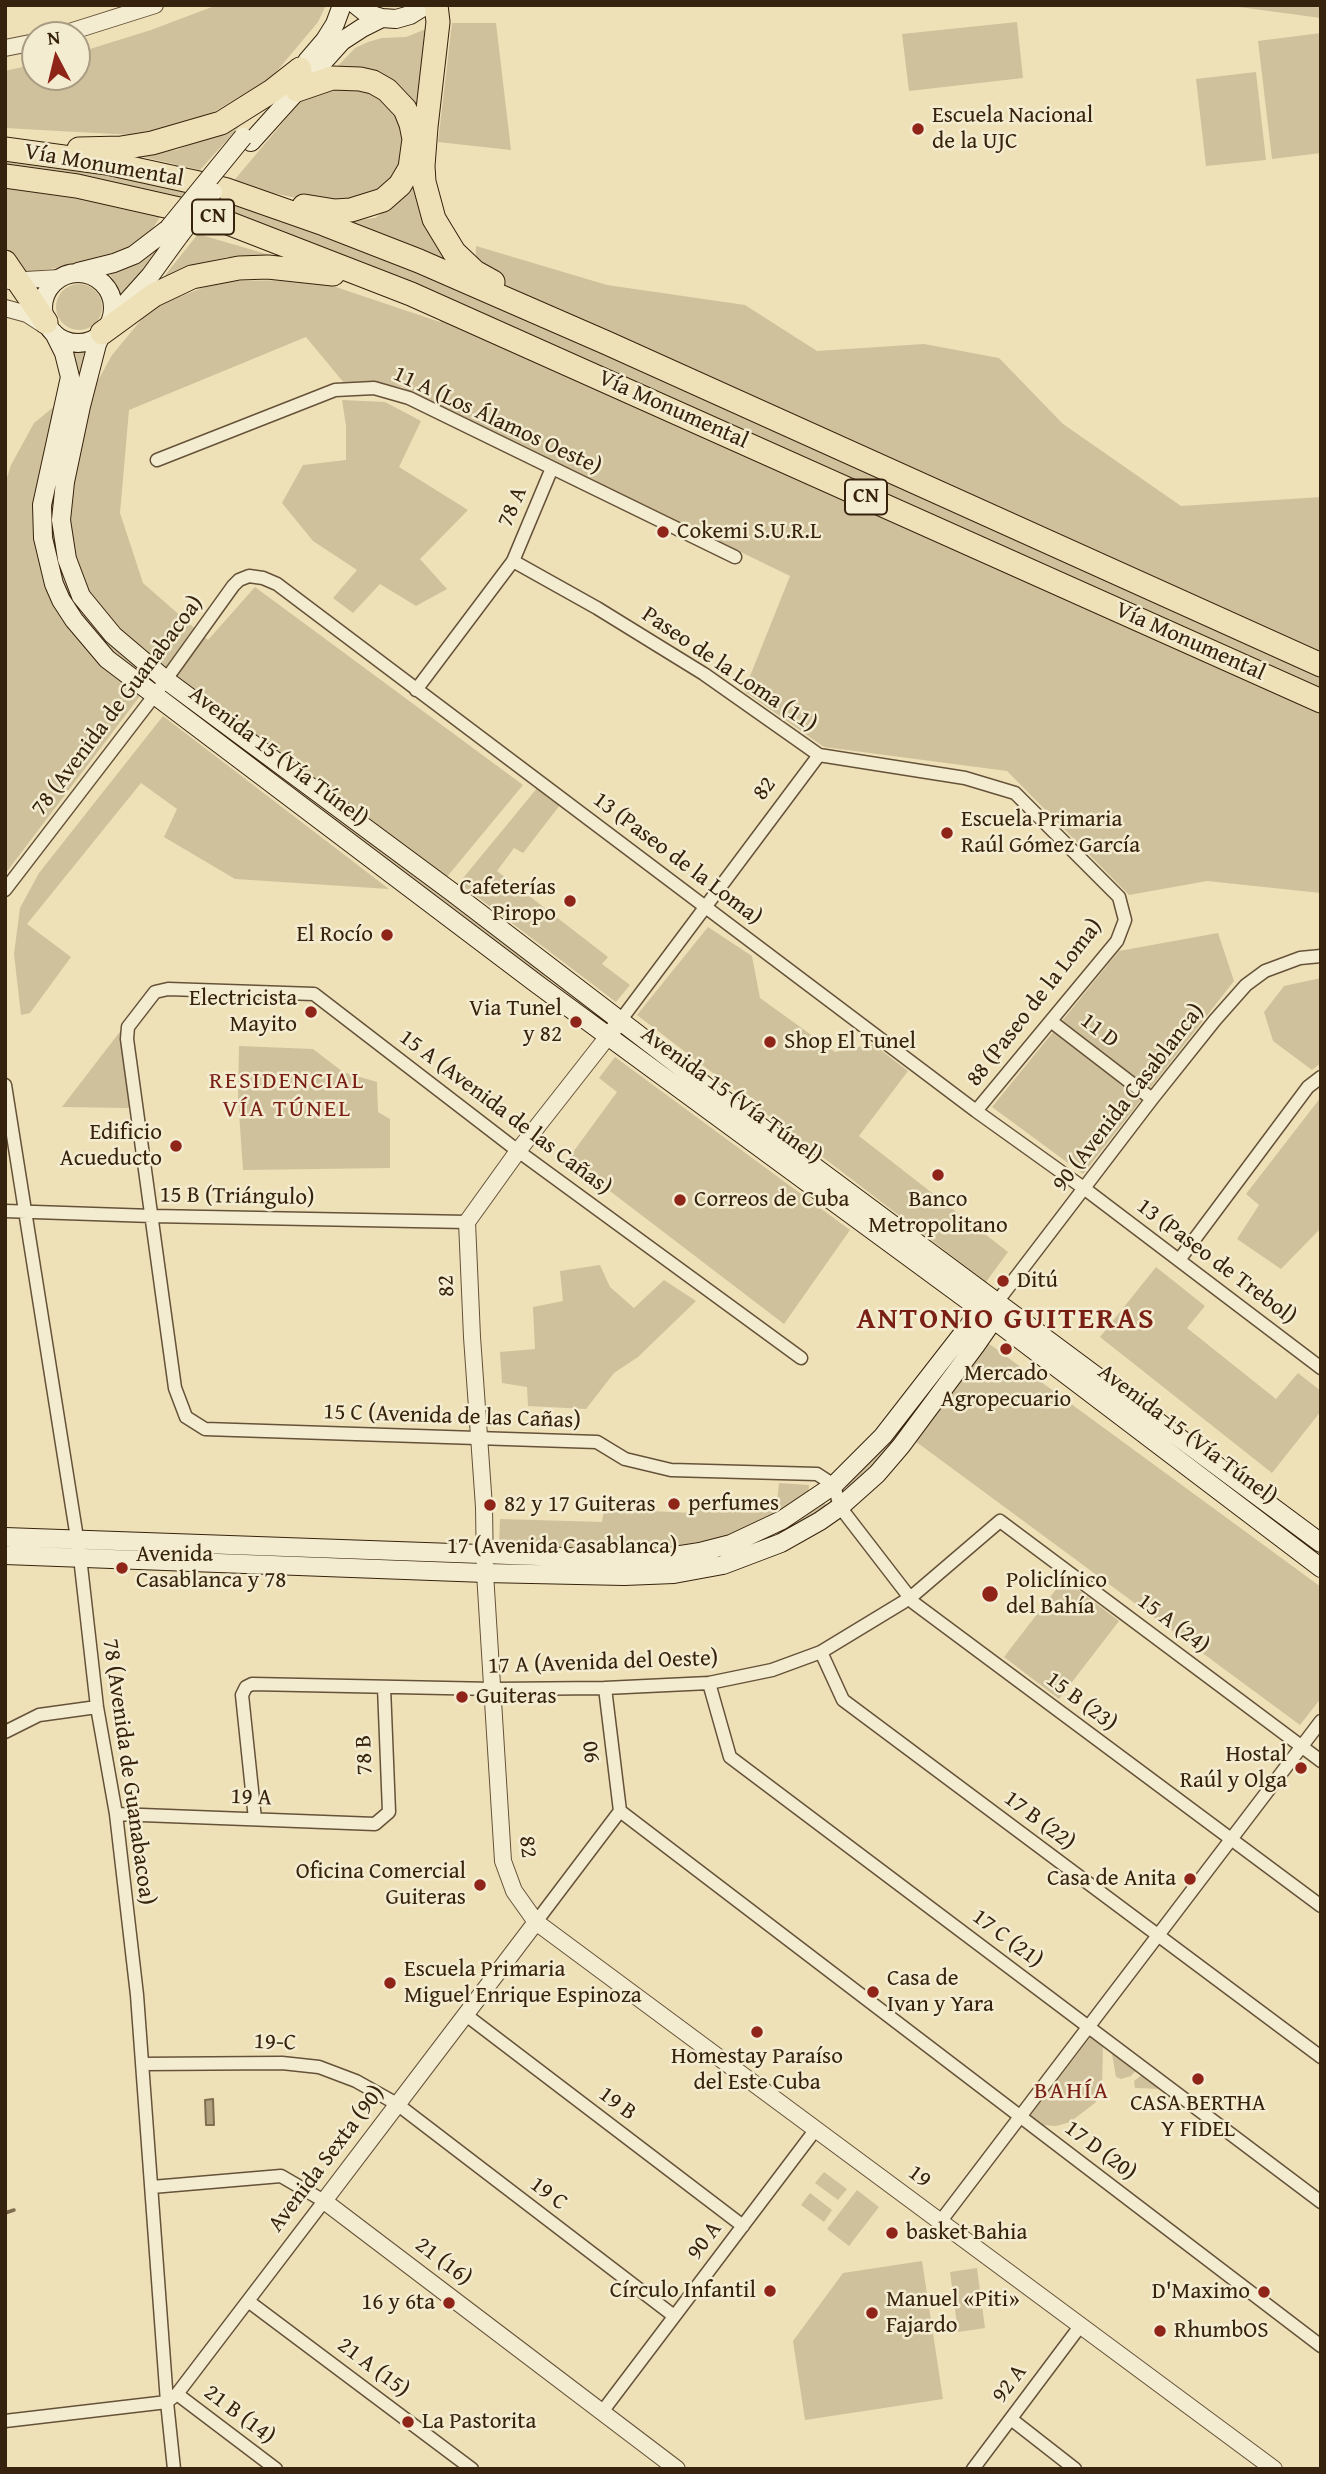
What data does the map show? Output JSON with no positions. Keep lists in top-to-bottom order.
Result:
{
  "streets": {
    "highway": ["Vía Monumental", "CN"],
    "main road": ["Avenida 15 (Vía Túnel)", "17 (Avenida Casablanca)"],
    "street": [
      "11 A (Los Álamos Oeste)",
      "78 A",
      "Paseo de la Loma (11)",
      "78 (Avenida de Guanabacoa)",
      "82",
      "13 (Paseo de la Loma)",
      "88 (Paseo de la Loma)",
      "11 D",
      "90 (Avenida Casablanca)",
      "15 A (Avenida de las Cañas)",
      "15 B (Triángulo)",
      "13 (Paseo de Trebol)",
      "15 C (Avenida de las Cañas)",
      "15 A (24)",
      "17 A (Avenida del Oeste)",
      "15 B (23)",
      "90",
      "78 B",
      "19 A",
      "17 B (22)",
      "17 C (21)",
      "19-C",
      "19 B",
      "17 D (20)",
      "Avenida Sexta (90)",
      "19",
      "19 C",
      "90 A",
      "21 (16)",
      "21 A (15)",
      "92 A",
      "21 B (14)"
    ]
  },
  "crossings": [
    ["11 A (Los Álamos Oeste)", "78 A"],
    ["78 A", "Paseo de la Loma (11)"],
    ["78 A", "13 (Paseo de la Loma)"],
    ["Paseo de la Loma (11)", "82"],
    ["Paseo de la Loma (11)", "88 (Paseo de la Loma)"],
    ["78 (Avenida de Guanabacoa)", "Avenida 15 (Vía Túnel)"],
    ["78 (Avenida de Guanabacoa)", "13 (Paseo de la Loma)"],
    ["78 (Avenida de Guanabacoa)", "15 B (Triángulo)"],
    ["78 (Avenida de Guanabacoa)", "17 (Avenida Casablanca)"],
    ["78 (Avenida de Guanabacoa)", "19 A"],
    ["78 (Avenida de Guanabacoa)", "19-C"],
    ["78 (Avenida de Guanabacoa)", "Avenida Sexta (90)"],
    ["78 (Avenida de Guanabacoa)", "21 (16)"],
    ["78 (Avenida de Guanabacoa)", "21 B (14)"],
    ["Avenida 15 (Vía Túnel)", "82"],
    ["Avenida 15 (Vía Túnel)", "90 (Avenida Casablanca)"],
    ["Avenida 15 (Vía Túnel)", "17 (Avenida Casablanca)"],
    ["82", "13 (Paseo de la Loma)"],
    ["82", "15 A (Avenida de las Cañas)"],
    ["82", "15 B (Triángulo)"],
    ["82", "15 C (Avenida de las Cañas)"],
    ["82", "17 (Avenida Casablanca)"],
    ["82", "17 A (Avenida del Oeste)"],
    ["82", "Avenida Sexta (90)"],
    ["82", "19"],
    ["13 (Paseo de la Loma)", "88 (Paseo de la Loma)"],
    ["13 (Paseo de la Loma)", "90 (Avenida Casablanca)"],
    ["13 (Paseo de la Loma)", "13 (Paseo de Trebol)"],
    ["88 (Paseo de la Loma)", "11 D"],
    ["11 D", "90 (Avenida Casablanca)"],
    ["90 (Avenida Casablanca)", "13 (Paseo de Trebol)"],
    ["90 (Avenida Casablanca)", "17 (Avenida Casablanca)"],
    ["15 A (Avenida de las Cañas)", "15 B (Triángulo)"],
    ["15 A (Avenida de las Cañas)", "15 C (Avenida de las Cañas)"],
    ["15 B (Triángulo)", "15 C (Avenida de las Cañas)"],
    ["15 C (Avenida de las Cañas)", "17 (Avenida Casablanca)"],
    ["17 (Avenida Casablanca)", "15 B (23)"],
    ["15 A (24)", "17 A (Avenida del Oeste)"],
    ["17 A (Avenida del Oeste)", "15 B (23)"],
    ["17 A (Avenida del Oeste)", "90"],
    ["17 A (Avenida del Oeste)", "78 B"],
    ["17 A (Avenida del Oeste)", "19 A"],
    ["17 A (Avenida del Oeste)", "17 B (22)"],
    ["17 A (Avenida del Oeste)", "17 C (21)"],
    ["90", "17 D (20)"],
    ["90", "Avenida Sexta (90)"],
    ["78 B", "19 A"],
    ["19-C", "Avenida Sexta (90)"],
    ["19-C", "19 C"],
    ["19 B", "Avenida Sexta (90)"],
    ["19 B", "90 A"],
    ["17 D (20)", "Avenida Sexta (90)"],
    ["Avenida Sexta (90)", "19"],
    ["Avenida Sexta (90)", "19 C"],
    ["Avenida Sexta (90)", "21 (16)"],
    ["Avenida Sexta (90)", "21 A (15)"],
    ["Avenida Sexta (90)", "21 B (14)"],
    ["19", "90 A"],
    ["19", "92 A"],
    ["19 C", "90 A"],
    ["90 A", "21 (16)"]
  ],
  "districts": ["RESIDENCIAL VÍA TÚNEL", "ANTONIO GUITERAS", "BAHÍA"],
  "places": [
    "Escuela Nacional de la UJC",
    "Cokemi S.U.R.L",
    "Escuela Primaria Raúl Gómez García",
    "Cafeterías Piropo",
    "El Rocío",
    "Electricista Mayito",
    "Via Tunel y 82",
    "Shop El Tunel",
    "Edificio Acueducto",
    "Banco Metropolitano",
    "Correos de Cuba",
    "Ditú",
    "Mercado Agropecuario",
    "perfumes",
    "82 y 17 Guiteras",
    "Avenida Casablanca y 78",
    "Policlínico del Bahía",
    "Guiteras",
    "Hostal Raúl y Olga",
    "Casa de Anita",
    "Oficina Comercial Guiteras",
    "Escuela Primaria Miguel Enrique Espinoza",
    "Casa de Ivan y Yara",
    "Homestay Paraíso del Este Cuba",
    "CASA BERTHA Y FIDEL",
    "basket Bahia",
    "Círculo Infantil",
    "D'Maximo",
    "16 y 6ta",
    "Manuel «Piti» Fajardo",
    "RhumbOS",
    "La Pastorita"
  ],
  "north": "top"
}
